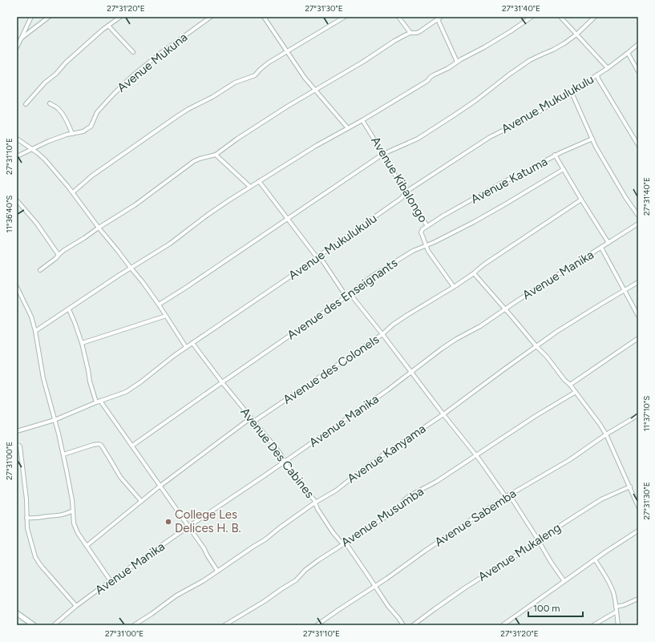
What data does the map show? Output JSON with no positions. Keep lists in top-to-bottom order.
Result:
{
  "streets": {
    "street": [
      "Avenue Mukuna",
      "Avenue Mukulukulu",
      "Avenue Kibalongo",
      "Avenue Katuma",
      "Avenue Manika",
      "Avenue des Enseignants",
      "Avenue des Colonels",
      "Avenue Des Cabines",
      "Avenue Kanyama",
      "Avenue Musumba",
      "Avenue Sabemba",
      "Avenue Mukaleng"
    ]
  },
  "crossings": [
    ["Avenue Mukulukulu", "Avenue Kibalongo"],
    ["Avenue Mukulukulu", "Avenue Des Cabines"],
    ["Avenue Kibalongo", "Avenue Katuma"],
    ["Avenue Kibalongo", "Avenue des Enseignants"],
    ["Avenue Kibalongo", "Avenue des Colonels"],
    ["Avenue Manika", "Avenue Des Cabines"],
    ["Avenue des Enseignants", "Avenue Des Cabines"],
    ["Avenue des Colonels", "Avenue Des Cabines"],
    ["Avenue Des Cabines", "Avenue Kanyama"],
    ["Avenue Des Cabines", "Avenue Musumba"],
    ["Avenue Des Cabines", "Avenue Sabemba"]
  ],
  "places": ["College Les Delices H. B."],
  "scale_bar": "100 m",
  "coordinates": [
    "27°31'20\"E",
    "27°31'30\"E",
    "27°31'40\"E",
    "27°31'10\"E",
    "11°36'40\"S",
    "11°37'10\"S",
    "27°31'00\"E"
  ]
}
